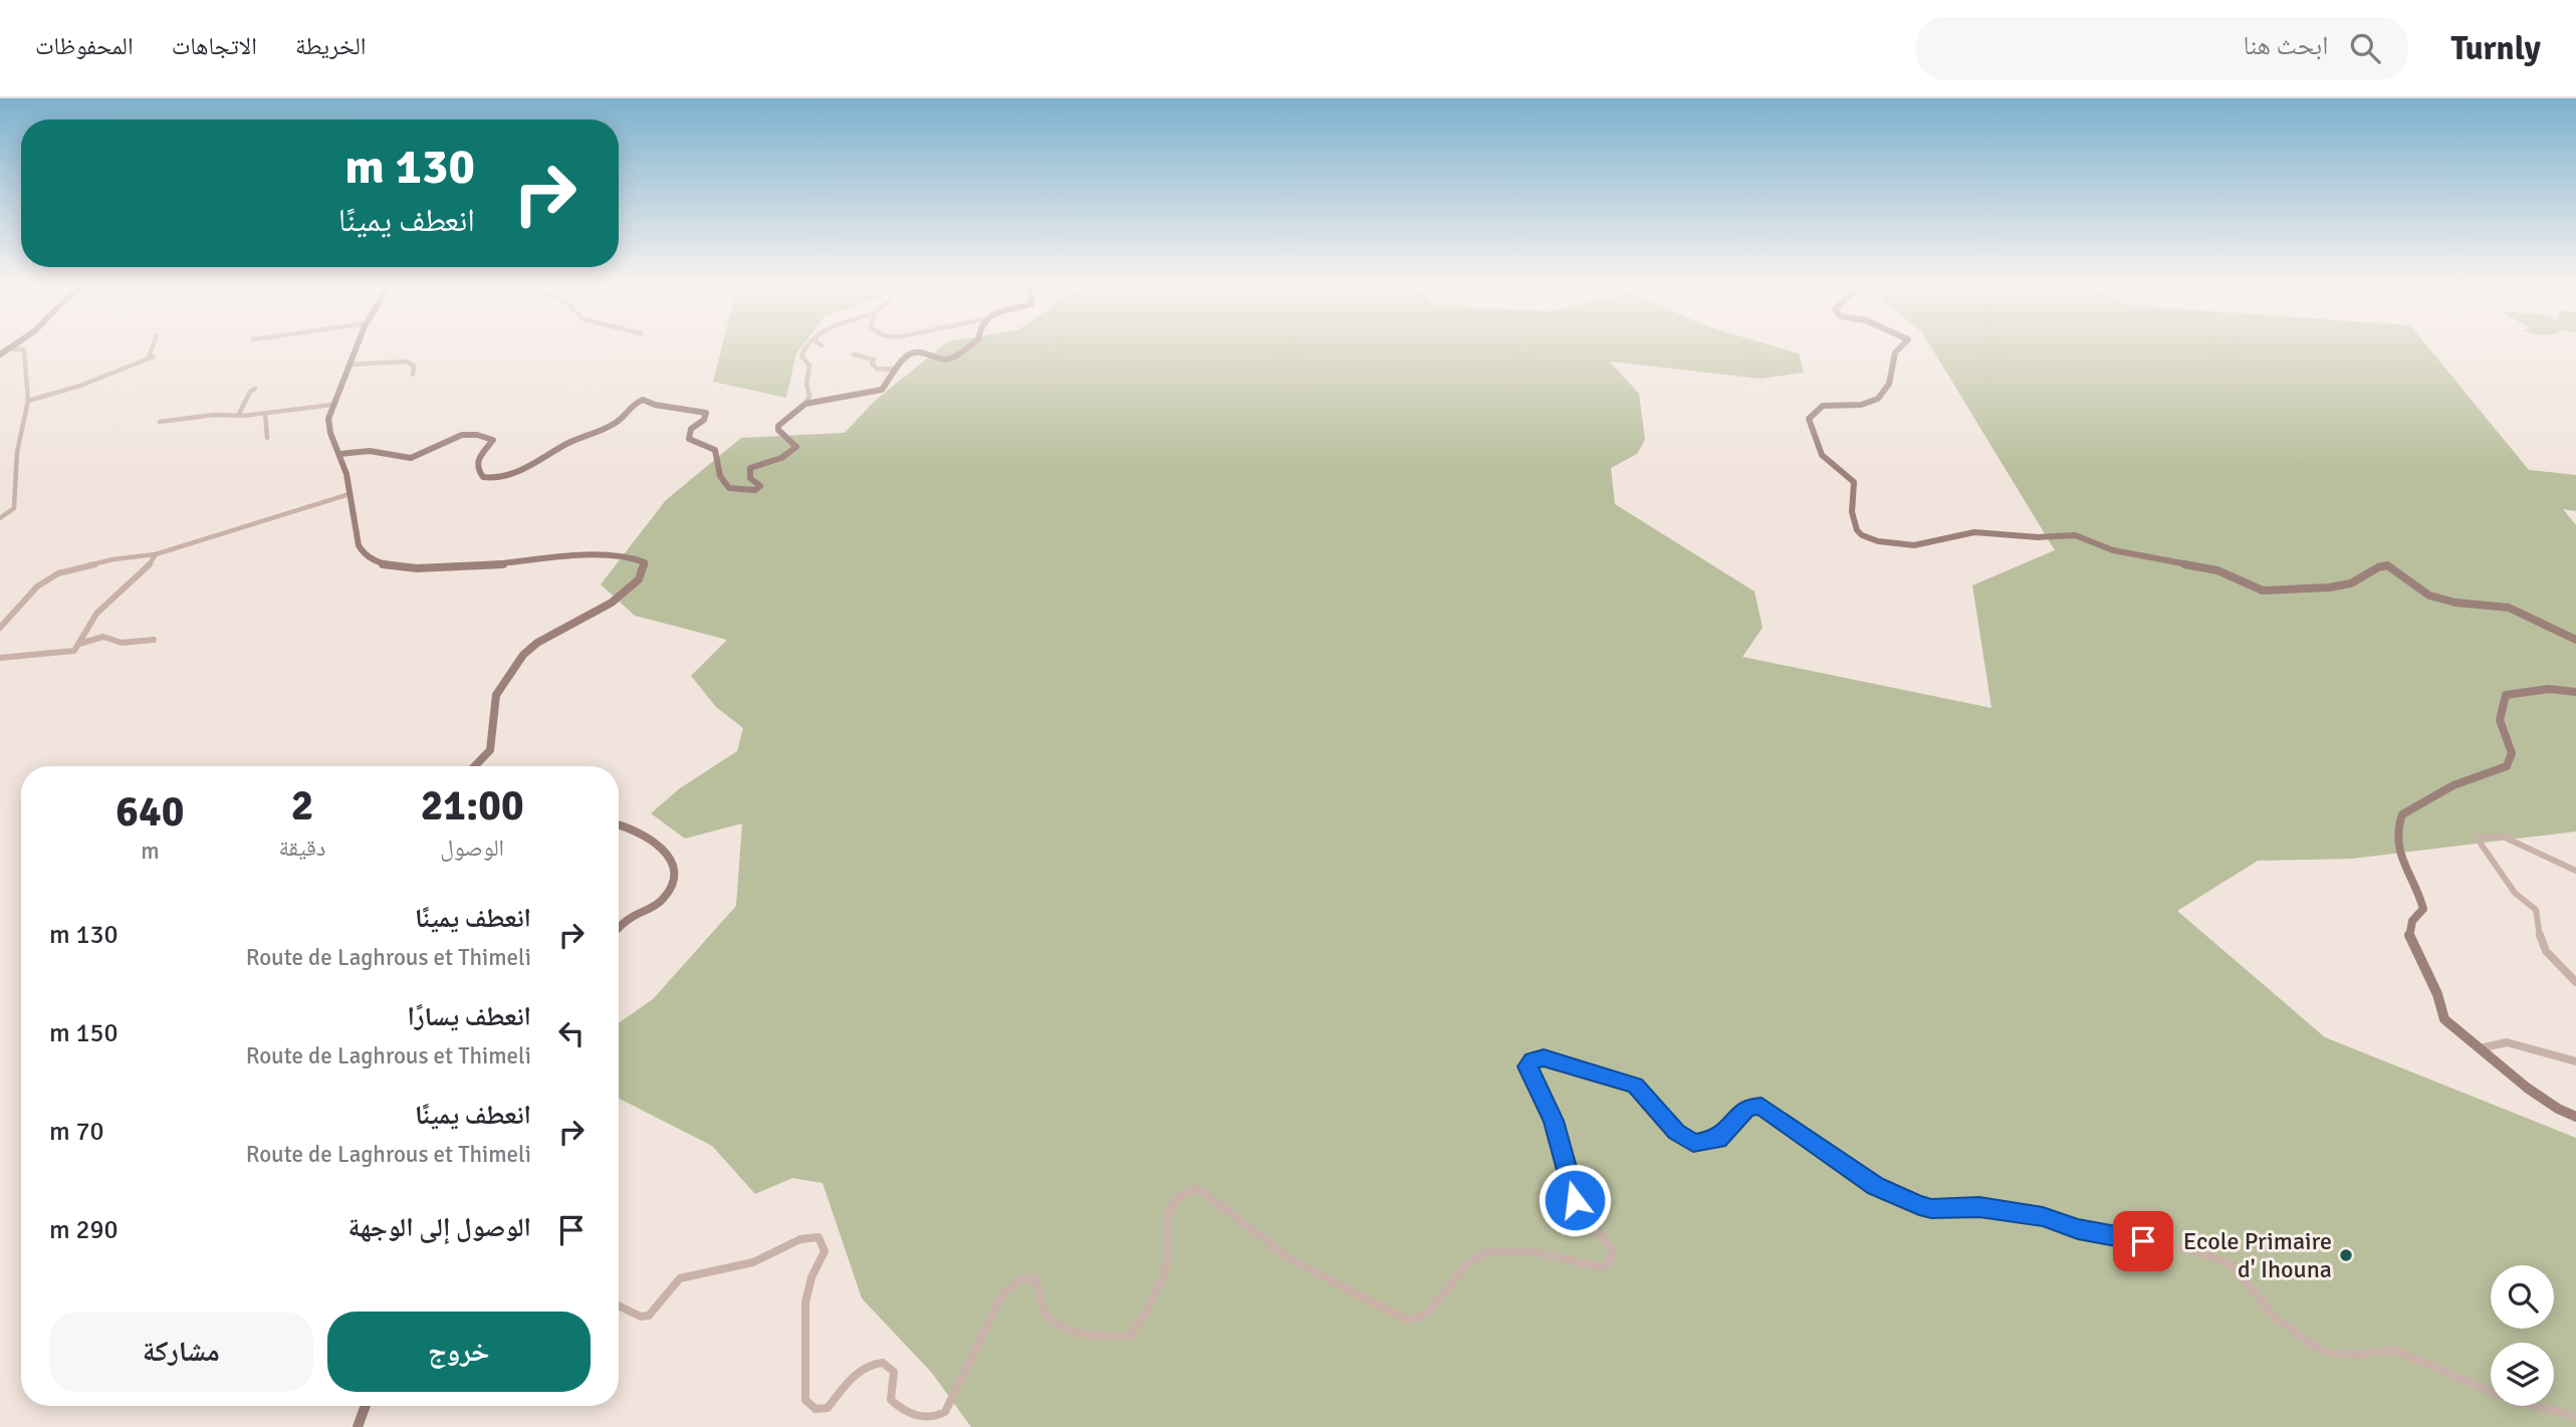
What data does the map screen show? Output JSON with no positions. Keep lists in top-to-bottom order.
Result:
{
  "places": ["Ecole Primaire d' Ihouna"],
  "page": {
    "header": "Turnly",
    "search": "ابحث هنا",
    "nav": ["الخريطة", "الاتجاهات", "المحفوظات"],
    "turn": ["130 m", "انعطف يمينًا"],
    "eta": [
      "21:00",
      "الوصول",
      "2",
      "دقيقة",
      "640",
      "m"
    ],
    "list": [
      {
        "name": "انعطف يمينًا",
        "note": "Route de Laghrous et Thimeli",
        "value": "130 m"
      },
      {
        "name": "انعطف يسارًا",
        "note": "Route de Laghrous et Thimeli",
        "value": "150 m"
      },
      {
        "name": "انعطف يمينًا",
        "note": "Route de Laghrous et Thimeli",
        "value": "70 m"
      },
      {
        "name": "الوصول إلى الوجهة",
        "value": "290 m"
      }
    ],
    "buttons": ["خروج", "مشاركة"]
  }
}
